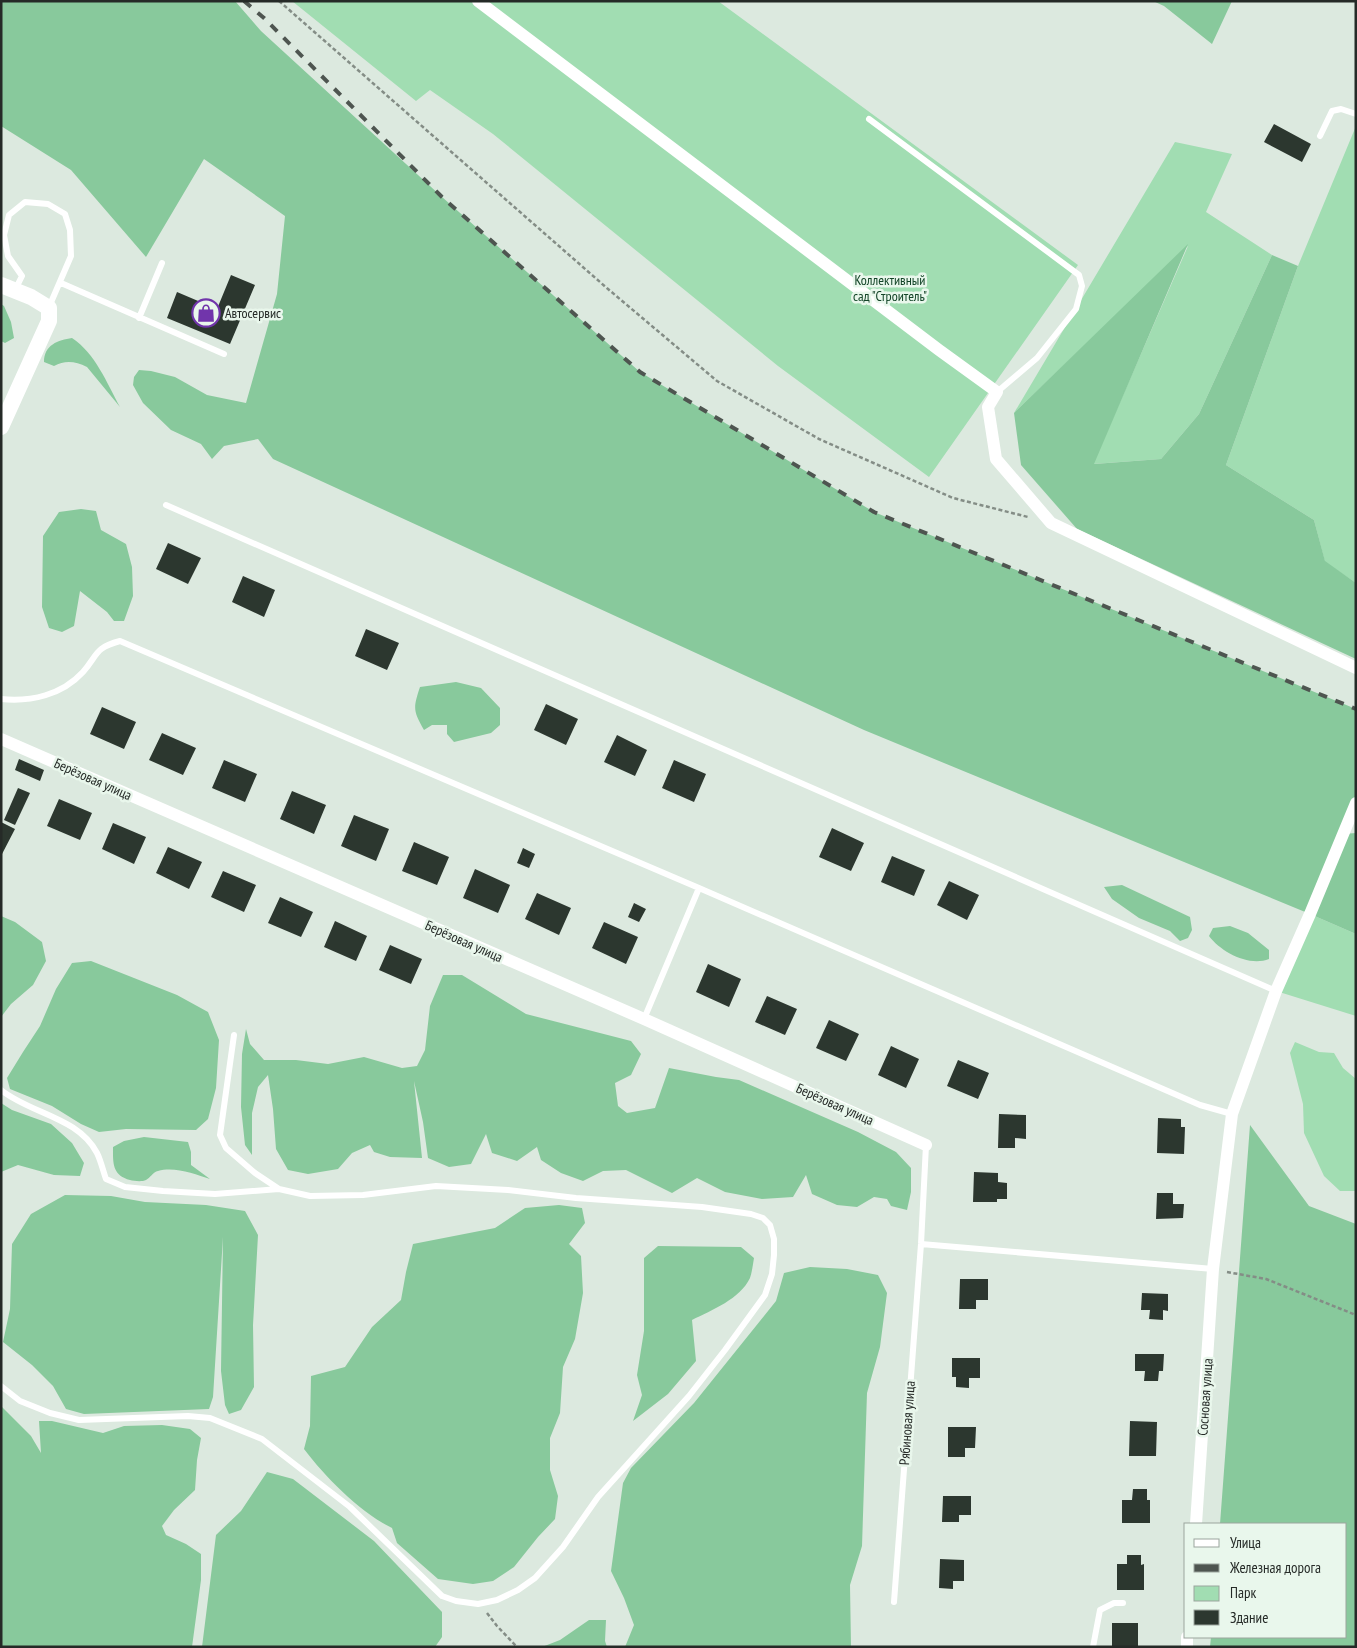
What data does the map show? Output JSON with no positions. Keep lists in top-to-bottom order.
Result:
{
  "streets": {
    "street": ["Берёзовая улица", "Сосновая улица"],
    "lane": ["Рябиновая улица"]
  },
  "crossings": [
    ["Берёзовая улица", "Рябиновая улица"]
  ],
  "parks": ["Коллективный сад \"Строитель\""],
  "places": {
    "shop": ["Автосервис"]
  },
  "legend": [
    "Улица",
    "Железная дорога",
    "Парк",
    "Здание"
  ]
}
